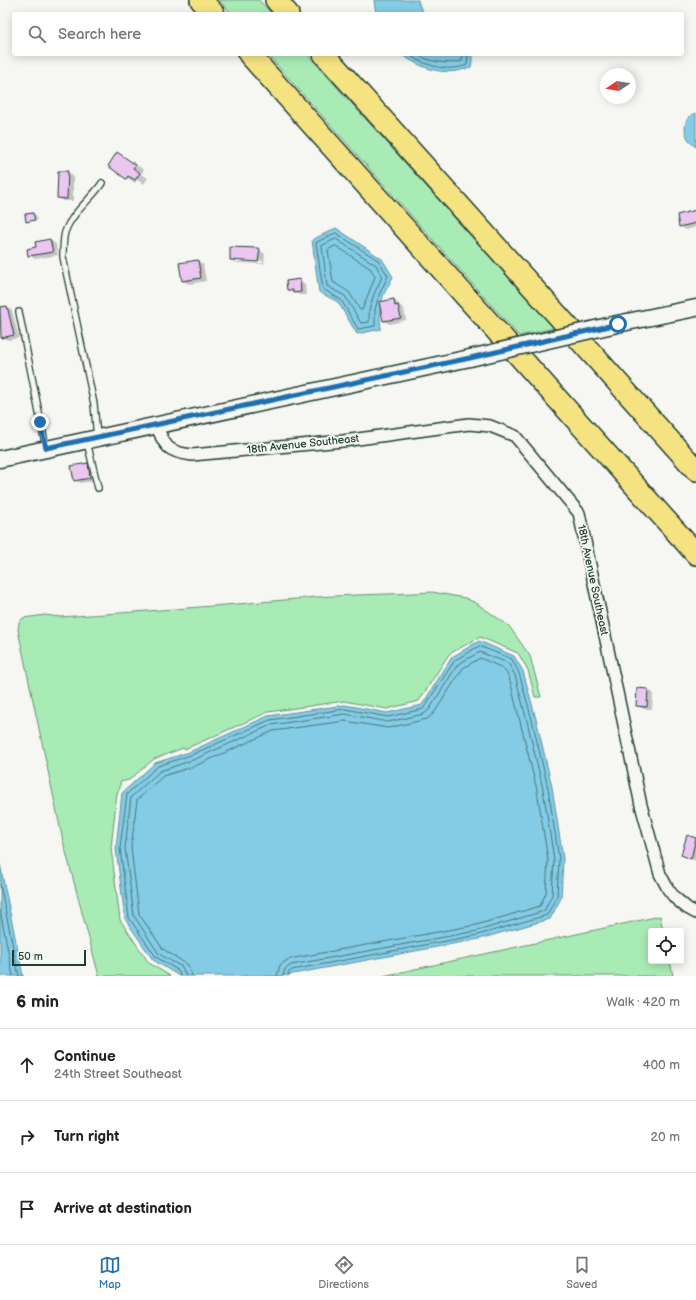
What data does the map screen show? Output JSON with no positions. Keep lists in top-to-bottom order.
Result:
{
  "streets": {
    "street": ["18th Avenue Southeast"]
  },
  "scale_bar": "50 m",
  "north": "left",
  "page": {
    "search": "Search here",
    "scale": "50 m",
    "heading": ["6 min", "Walk · 420 m"],
    "list": [
      ["Continue", "24th Street Southeast", "400 m"],
      ["Turn right", "20 m"],
      "Arrive at destination"
    ],
    "nav": ["Map", "Directions", "Saved"]
  }
}
